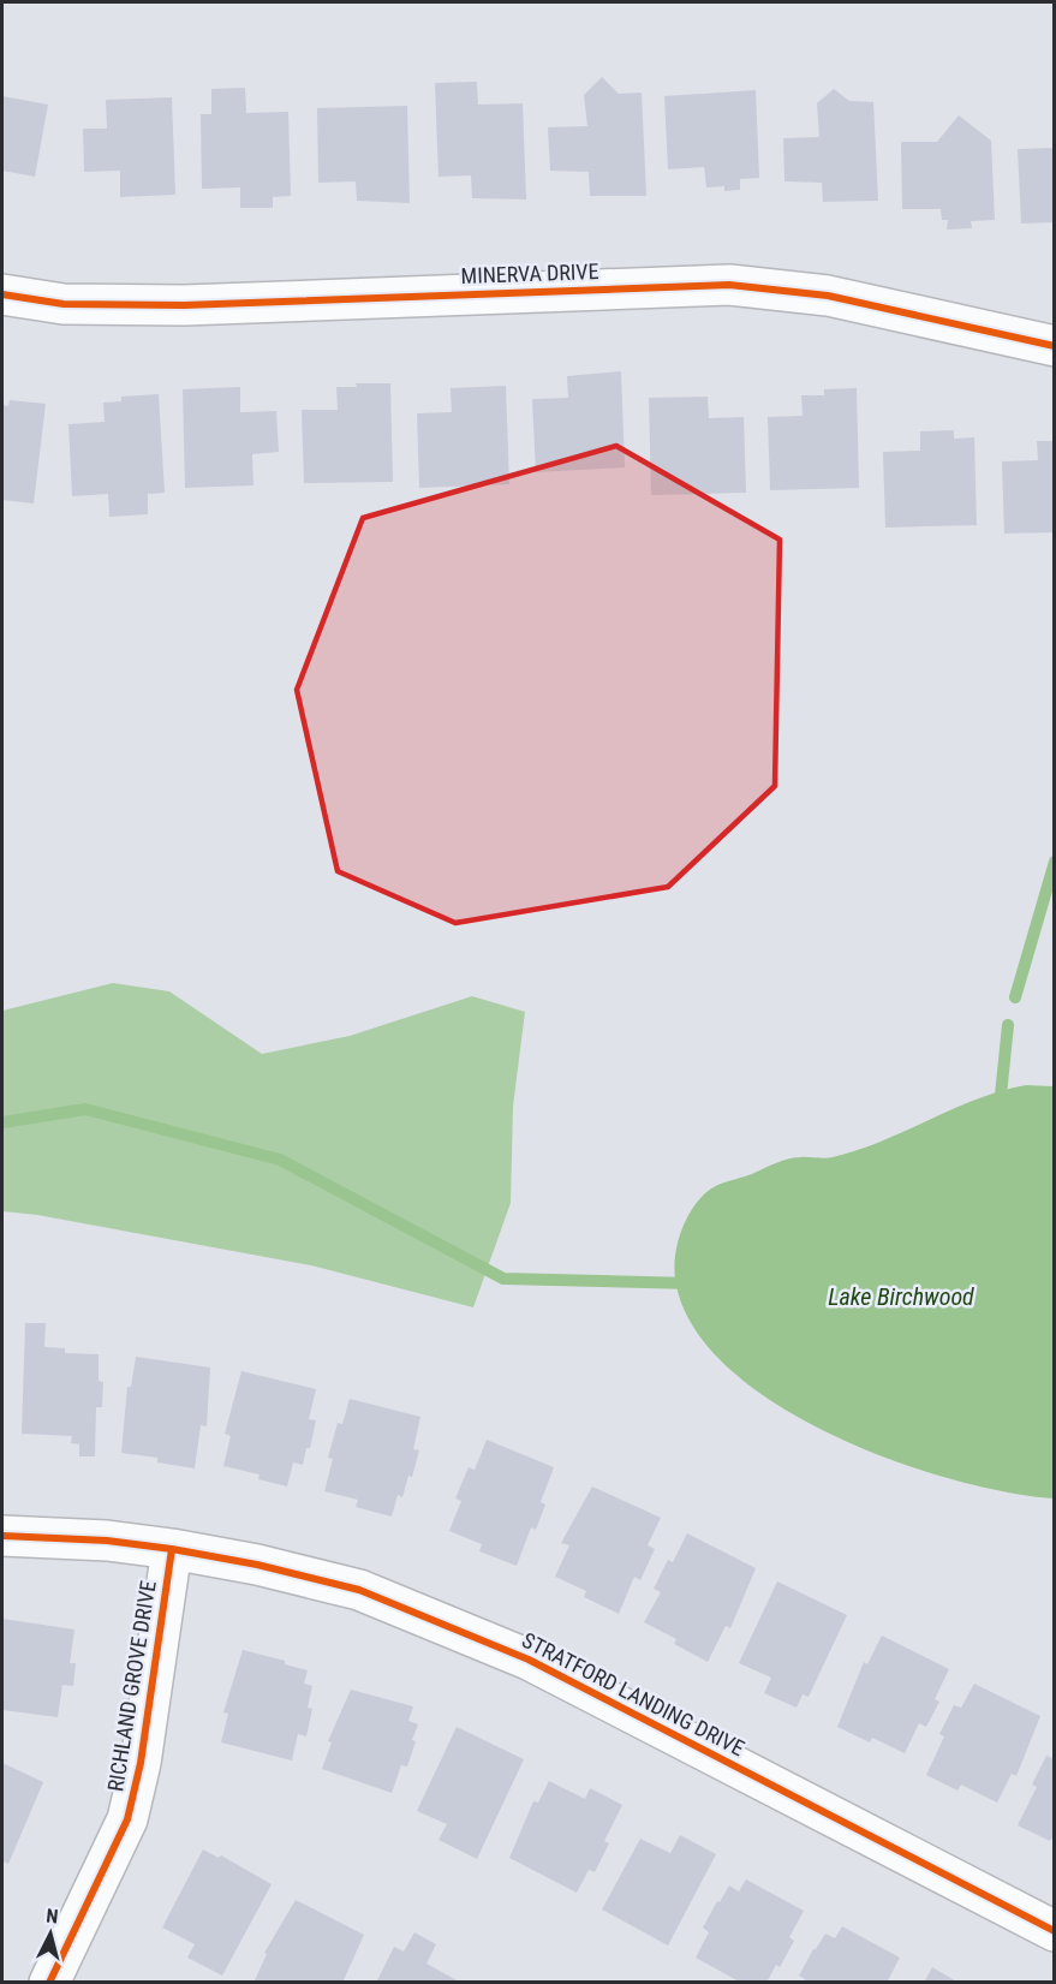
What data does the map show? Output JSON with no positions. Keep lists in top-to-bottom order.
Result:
{
  "streets": {
    "street": ["MINERVA DRIVE", "RICHLAND GROVE DRIVE", "STRATFORD LANDING DRIVE"]
  },
  "crossings": [
    ["RICHLAND GROVE DRIVE", "STRATFORD LANDING DRIVE"]
  ],
  "water": ["Lake Birchwood"],
  "north": "top"
}
